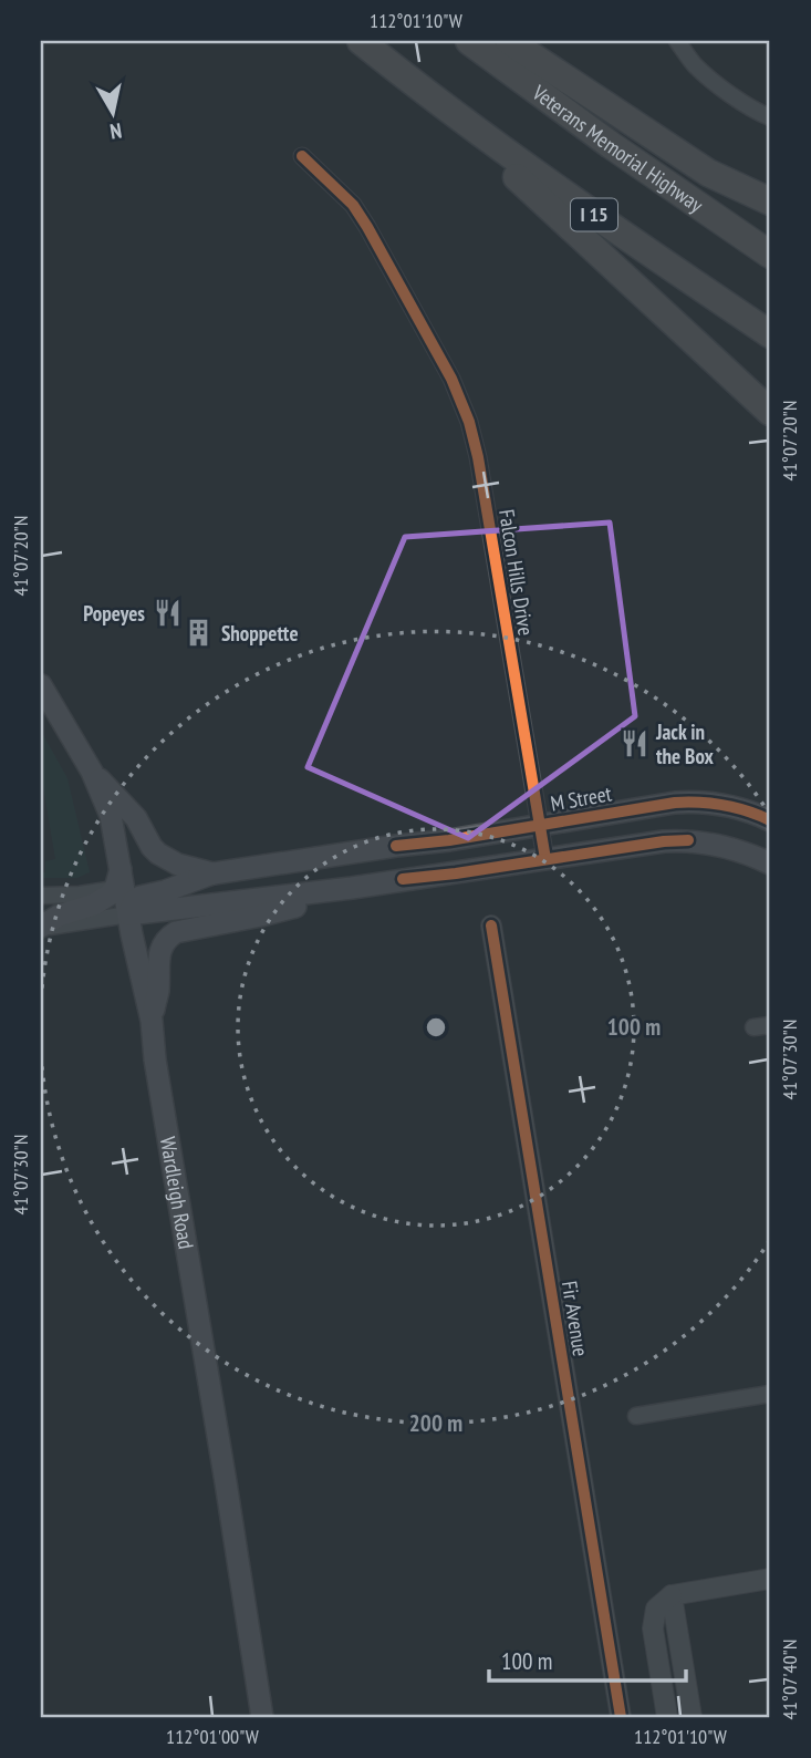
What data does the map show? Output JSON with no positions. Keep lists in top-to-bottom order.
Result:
{
  "streets": {
    "highway": ["Veterans Memorial Highway", "I 15"],
    "main road": ["M Street", "Wardleigh Road"],
    "street": ["Falcon Hills Drive", "Fir Avenue"]
  },
  "crossings": [
    ["Falcon Hills Drive", "M Street"],
    ["M Street", "Wardleigh Road"]
  ],
  "places": {
    "restaurant": ["Popeyes", "Jack in the Box"],
    "building": ["Shoppette"]
  },
  "scale_bar": "100 m",
  "north": "bottom",
  "coordinates": [
    "112°01'10\"W",
    "41°07'20\"N",
    "41°07'30\"N",
    "41°07'40\"N",
    "112°01'00\"W"
  ],
  "rings": ["100 m", "200 m"]
}
